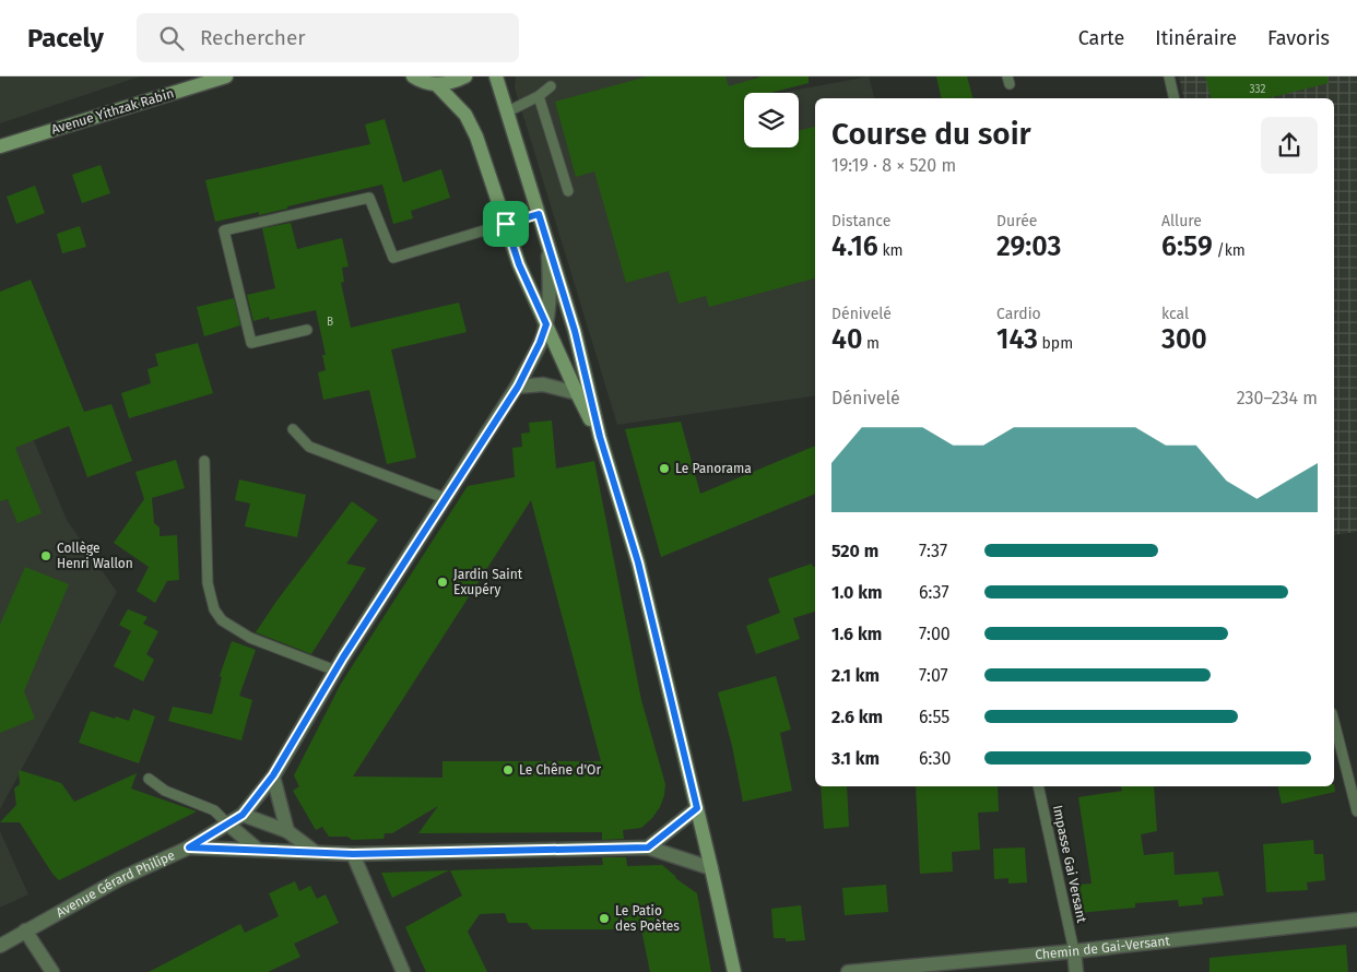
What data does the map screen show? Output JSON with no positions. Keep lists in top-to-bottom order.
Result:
{
  "streets": {
    "street": ["Avenue Yithzak Rabin", "Avenue Gérard Philipe", "Chemin de Gai-Versant"],
    "lane": ["Impasse Gai Versant"]
  },
  "crossings": [
    ["Impasse Gai Versant", "Chemin de Gai-Versant"]
  ],
  "places": [
    "Le Panorama",
    "Collège Henri Wallon",
    "Jardin Saint Exupéry",
    "Le Chêne d'Or",
    "Le Patio des Poètes"
  ],
  "house_numbers": ["332", "B"],
  "page": {
    "header": "Pacely",
    "search": "Rechercher",
    "nav": ["Carte", "Itinéraire", "Favoris"],
    "heading": ["Course du soir", "19:19 · 8 × 520 m"],
    "stats": [
      ["Distance", "4.16 km"],
      ["Durée", "29:03"],
      ["Allure", "6:59 /km"],
      ["Dénivelé", "40 m"],
      ["Cardio", "143 bpm"],
      ["kcal", "300"]
    ],
    "chart": ["Dénivelé", "230–234 m"],
    "list": [
      {
        "name": "520 m",
        "note": "7:37"
      },
      {
        "name": "1.0 km",
        "note": "6:37"
      },
      {
        "name": "1.6 km",
        "note": "7:00"
      },
      {
        "name": "2.1 km",
        "note": "7:07"
      },
      {
        "name": "2.6 km",
        "note": "6:55"
      },
      {
        "name": "3.1 km",
        "note": "6:30"
      }
    ]
  }
}
